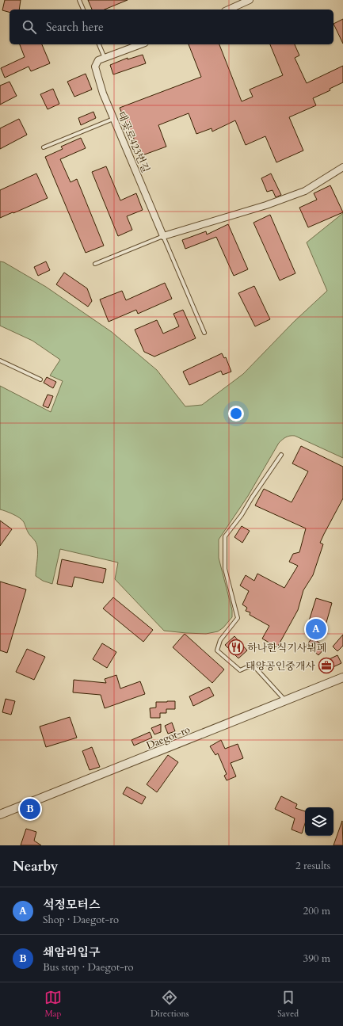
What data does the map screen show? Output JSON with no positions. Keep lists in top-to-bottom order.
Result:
{
  "streets": {
    "street": ["대곶로423번길", "Daegot-ro"]
  },
  "places": {
    "restaurant": ["하나한식기사뷔페"],
    "office": ["태양공인중개사"]
  },
  "page": {
    "search": "Search here",
    "pins": ["A", "B"],
    "heading": ["Nearby", "2 results"],
    "list": [
      {
        "mark": "A",
        "name": "석정모터스",
        "note": "Shop · Daegot-ro",
        "value": "200 m"
      },
      {
        "mark": "B",
        "name": "쇄암리입구",
        "note": "Bus stop · Daegot-ro",
        "value": "390 m"
      }
    ],
    "nav": ["Map", "Directions", "Saved"]
  }
}
